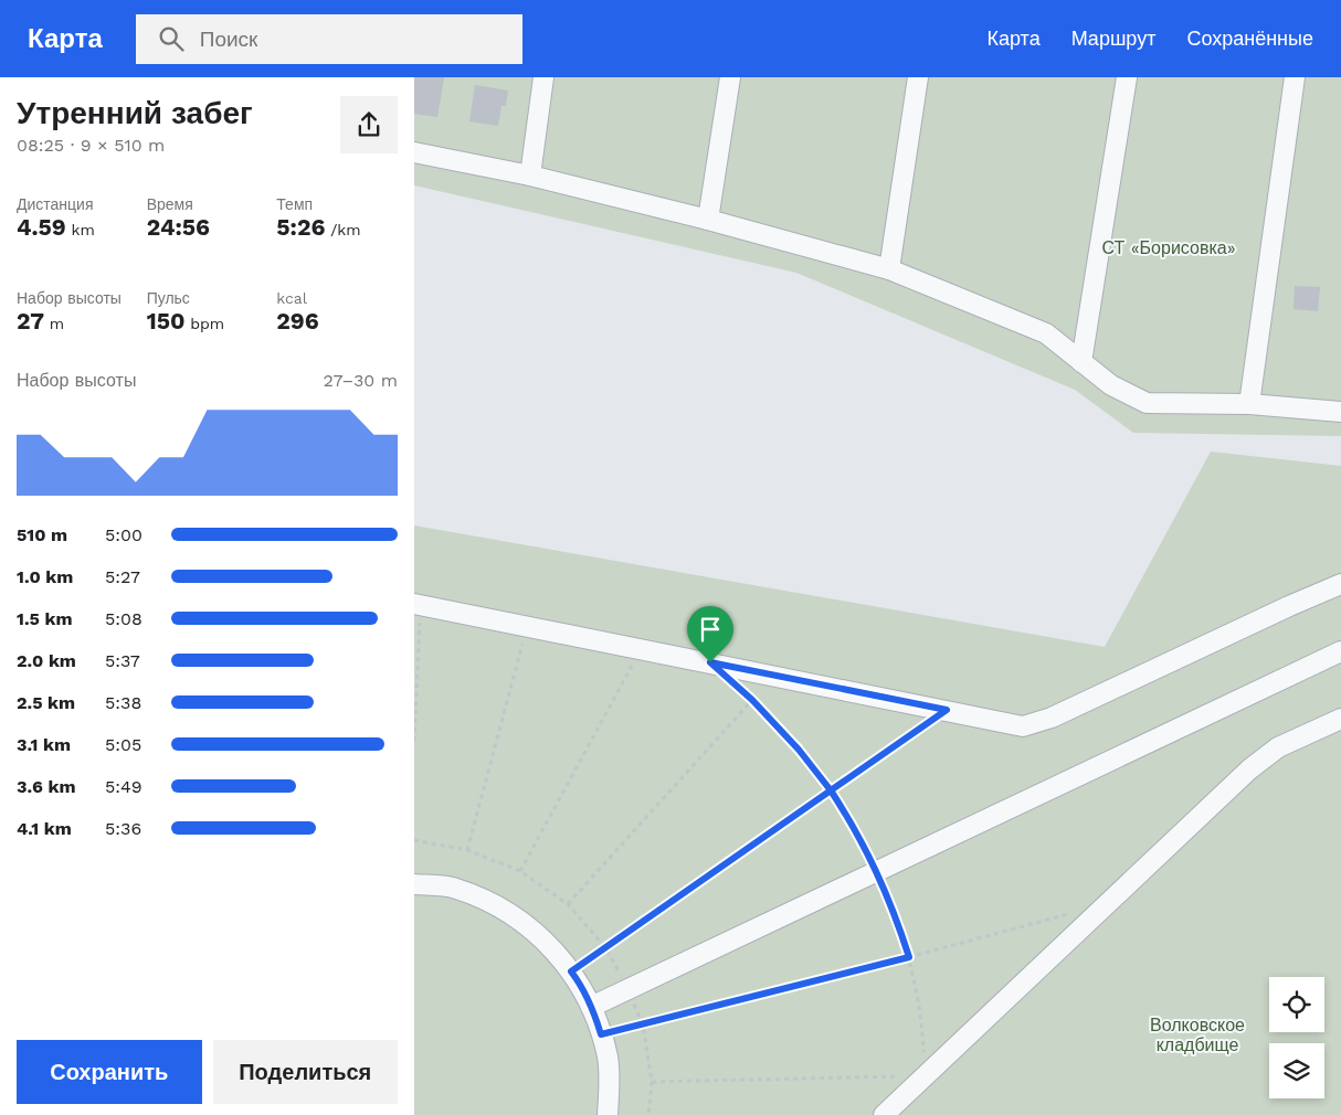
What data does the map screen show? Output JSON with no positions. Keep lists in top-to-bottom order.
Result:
{
  "parks": ["СТ «Борисовка»", "Волковское кладбище"],
  "page": {
    "header": "Карта",
    "search": "Поиск",
    "nav": ["Карта", "Маршрут", "Сохранённые"],
    "heading": ["Утренний забег", "08:25 · 9 × 510 m"],
    "stats": [
      ["Дистанция", "4.59 km"],
      ["Время", "24:56"],
      ["Темп", "5:26 /km"],
      ["Набор высоты", "27 m"],
      ["Пульс", "150 bpm"],
      ["kcal", "296"]
    ],
    "chart": ["Набор высоты", "27–30 m"],
    "list": [
      {
        "name": "510 m",
        "note": "5:00"
      },
      {
        "name": "1.0 km",
        "note": "5:27"
      },
      {
        "name": "1.5 km",
        "note": "5:08"
      },
      {
        "name": "2.0 km",
        "note": "5:37"
      },
      {
        "name": "2.5 km",
        "note": "5:38"
      },
      {
        "name": "3.1 km",
        "note": "5:05"
      },
      {
        "name": "3.6 km",
        "note": "5:49"
      },
      {
        "name": "4.1 km",
        "note": "5:36"
      }
    ],
    "buttons": ["Сохранить", "Поделиться"]
  }
}
